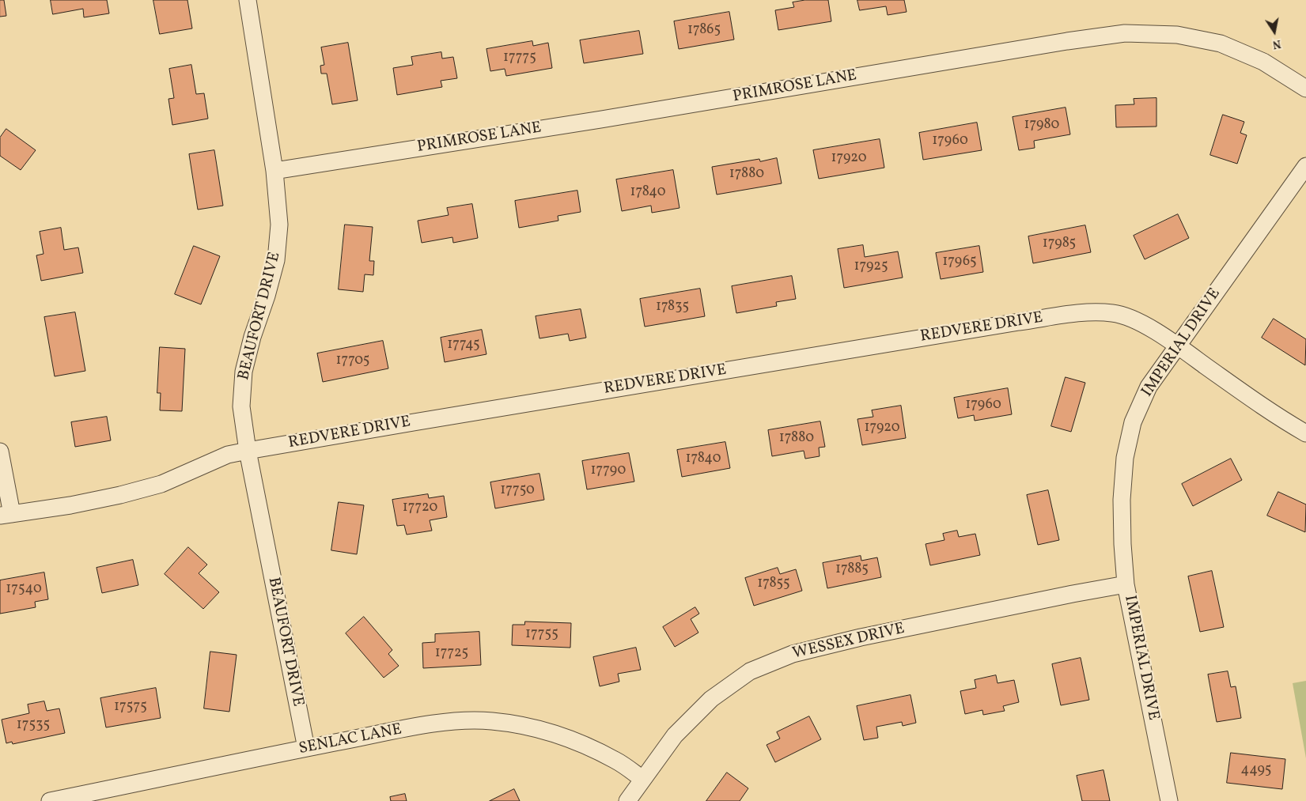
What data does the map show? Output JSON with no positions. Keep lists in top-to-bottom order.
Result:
{
  "streets": {
    "street": [
      "PRIMROSE LANE",
      "BEAUFORT DRIVE",
      "REDVERE DRIVE",
      "IMPERIAL DRIVE",
      "WESSEX DRIVE",
      "SENLAC LANE"
    ]
  },
  "crossings": [
    ["PRIMROSE LANE", "BEAUFORT DRIVE"],
    ["BEAUFORT DRIVE", "REDVERE DRIVE"],
    ["BEAUFORT DRIVE", "SENLAC LANE"],
    ["REDVERE DRIVE", "IMPERIAL DRIVE"],
    ["IMPERIAL DRIVE", "WESSEX DRIVE"],
    ["WESSEX DRIVE", "SENLAC LANE"]
  ],
  "house_numbers": [
    "17865",
    "17775",
    "17980",
    "17960",
    "17920",
    "17880",
    "17840",
    "17985",
    "17965",
    "17925",
    "17835",
    "17745",
    "17705",
    "17960",
    "17920",
    "17880",
    "17840",
    "17790",
    "17750",
    "17720",
    "17885",
    "17855",
    "17540",
    "17755",
    "17725",
    "17575",
    "17535",
    "4495"
  ],
  "north": "bottom"
}
